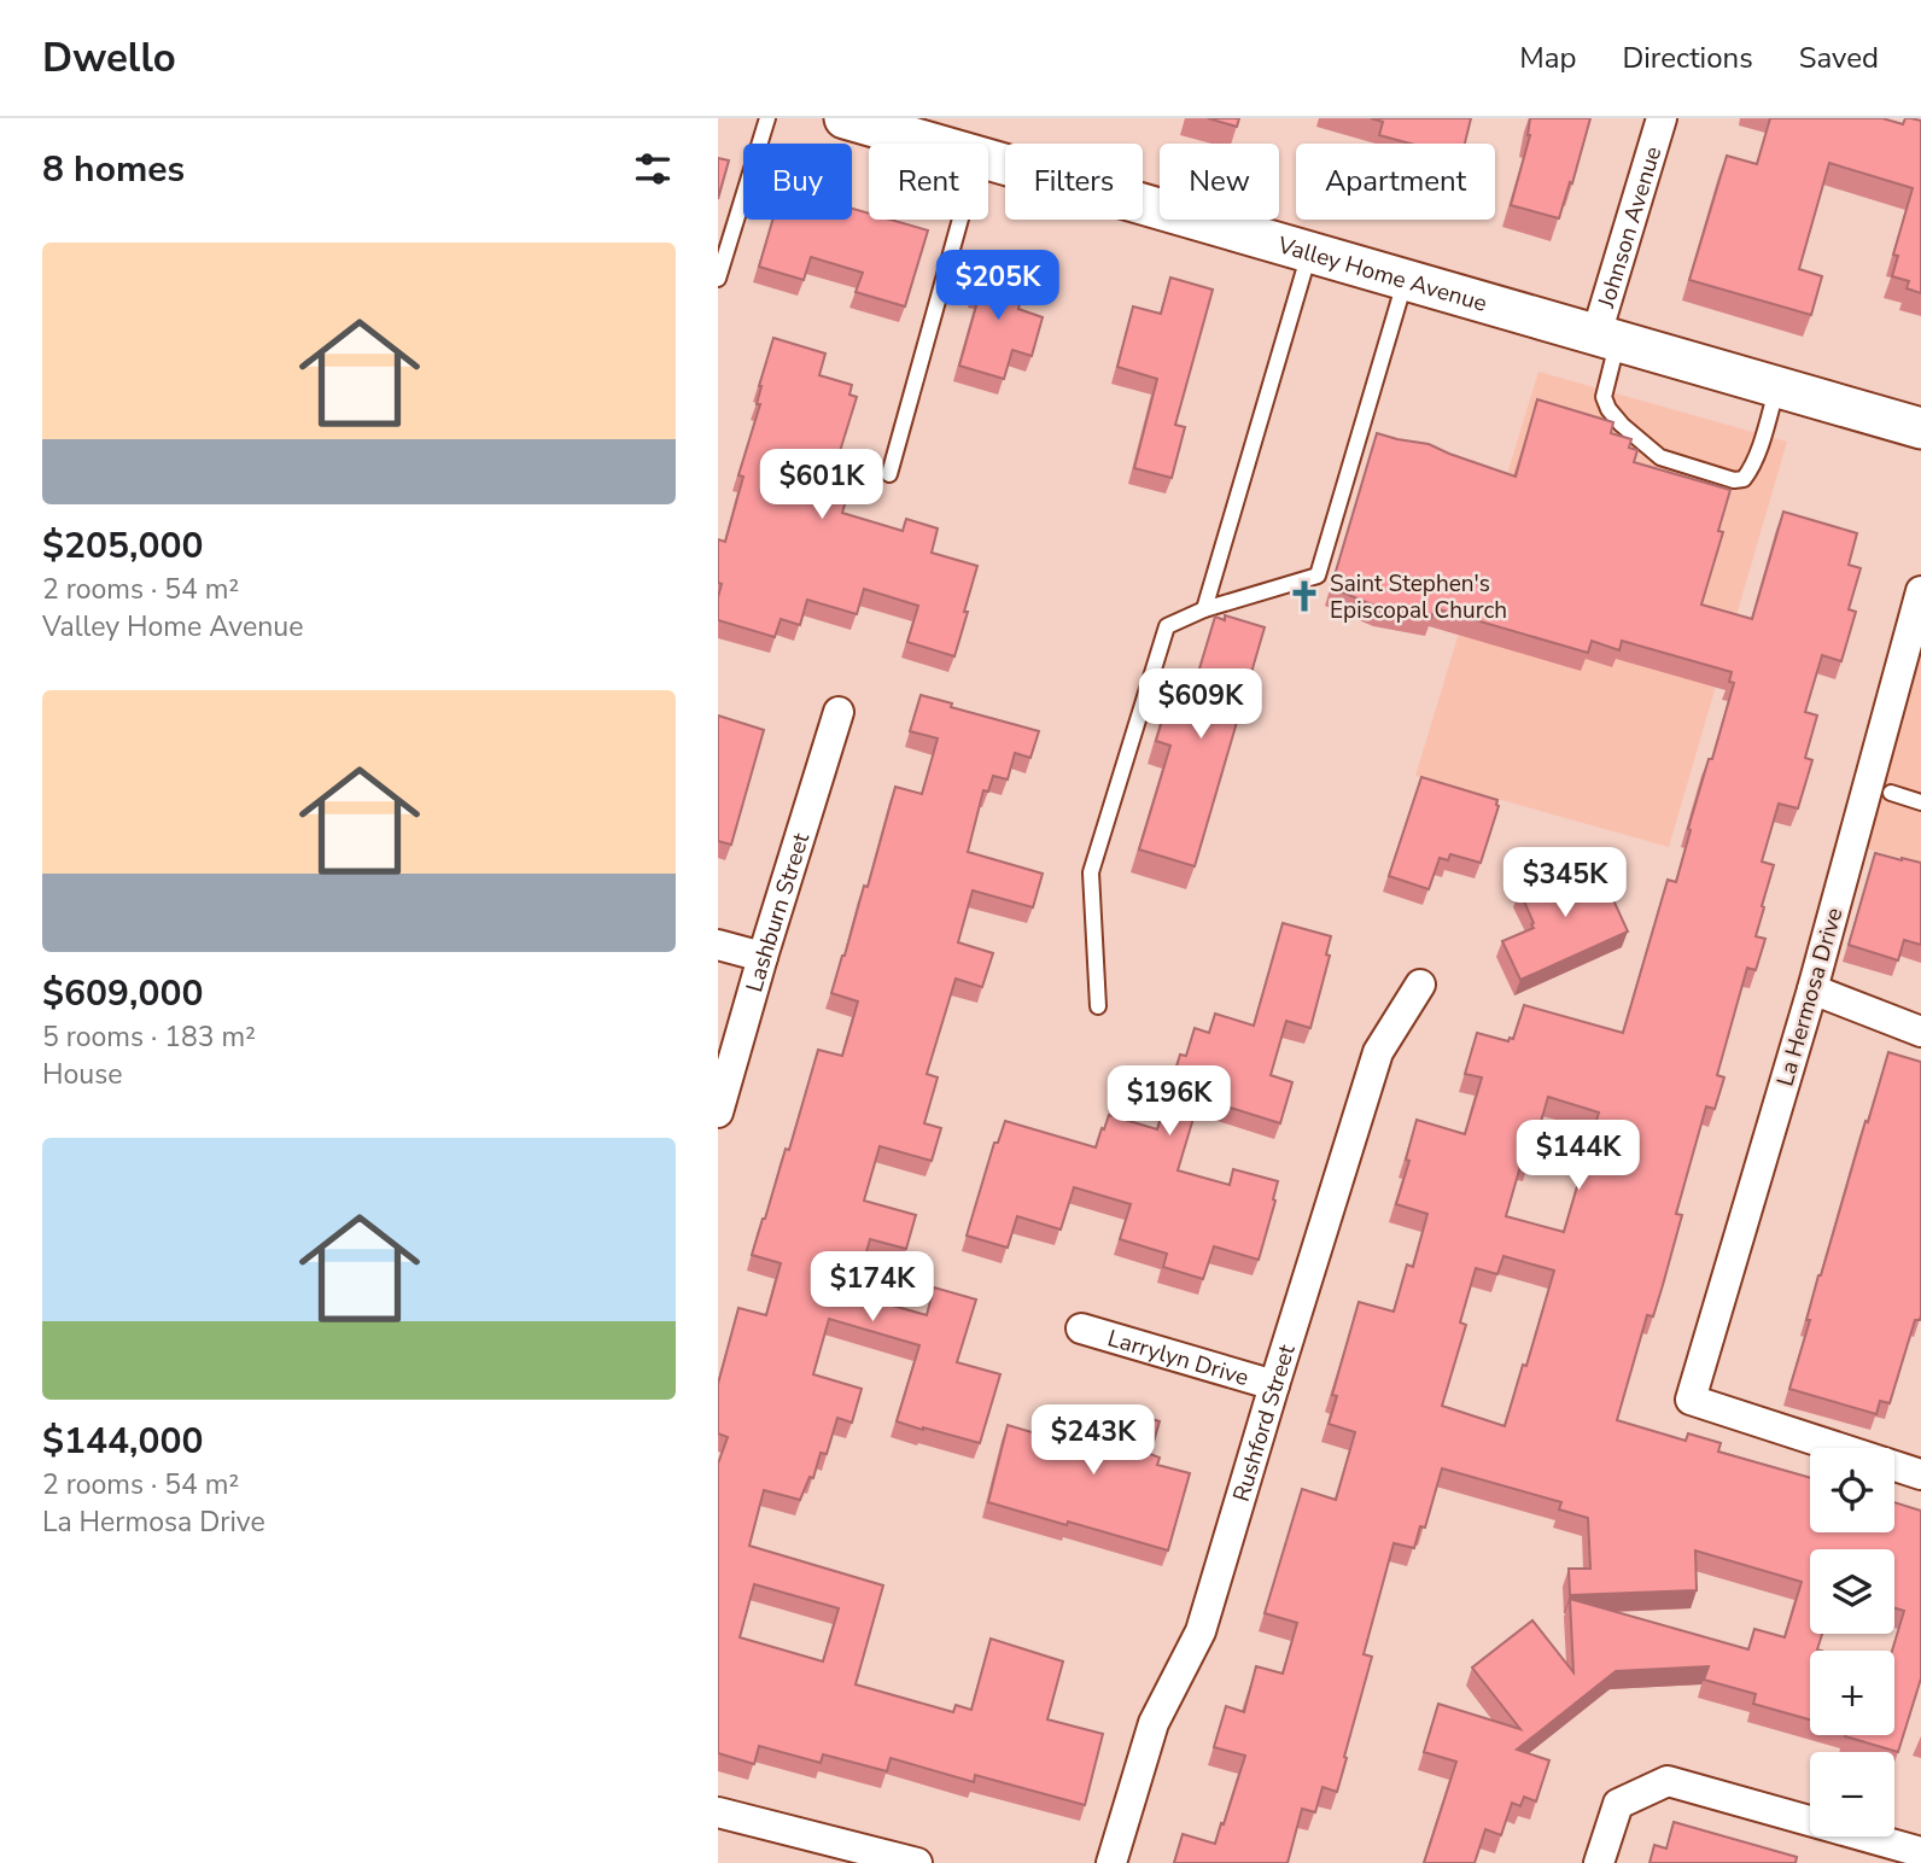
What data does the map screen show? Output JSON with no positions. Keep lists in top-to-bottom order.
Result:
{
  "streets": {
    "street": [
      "Johnson Avenue",
      "Valley Home Avenue",
      "Lashburn Street",
      "La Hermosa Drive",
      "Larrylyn Drive",
      "Rushford Street"
    ]
  },
  "crossings": [
    ["Johnson Avenue", "Valley Home Avenue"],
    ["Larrylyn Drive", "Rushford Street"]
  ],
  "places": {
    "church": ["Saint Stephen's Episcopal Church"]
  },
  "page": {
    "header": "Dwello",
    "nav": ["Map", "Directions", "Saved"],
    "heading": "8 homes",
    "chip": [
      "Buy",
      "Rent",
      "Filters",
      "New",
      "Apartment"
    ],
    "list": [
      {
        "name": "$205,000",
        "note": "2 rooms · 54 m² · Valley Home Avenue"
      },
      {
        "name": "$609,000",
        "note": "5 rooms · 183 m² · House"
      },
      {
        "name": "$144,000",
        "note": "2 rooms · 54 m² · La Hermosa Drive"
      }
    ],
    "price": [
      "$205K",
      "$601K",
      "$609K",
      "$345K",
      "$196K",
      "$144K",
      "$174K",
      "$243K"
    ],
    "map_buttons": ["+", "−"]
  }
}
